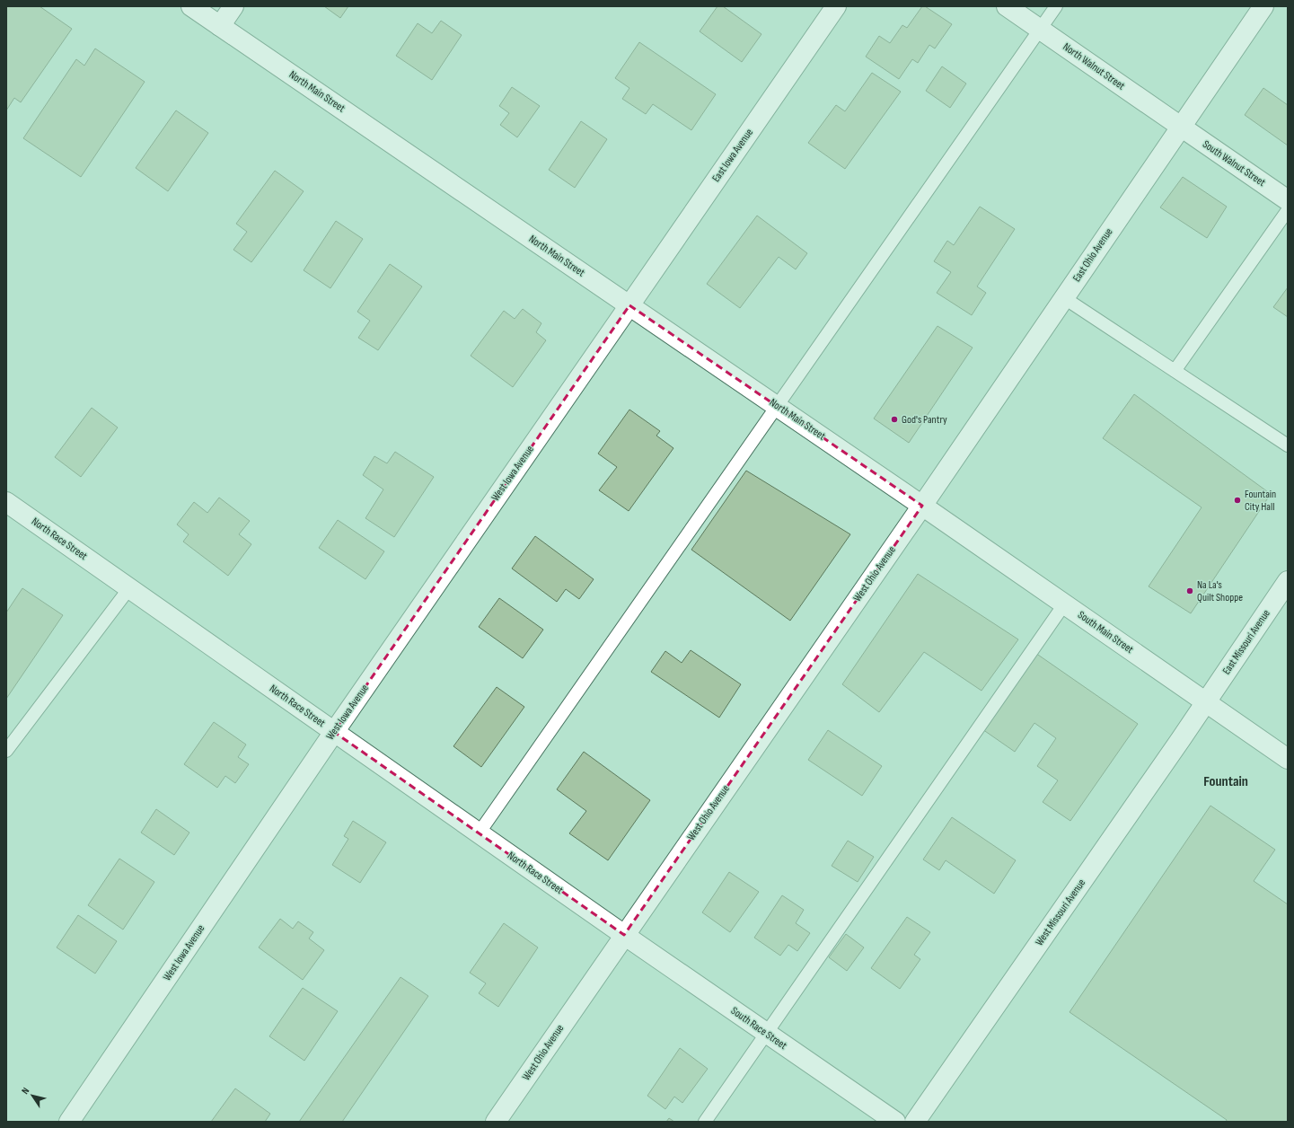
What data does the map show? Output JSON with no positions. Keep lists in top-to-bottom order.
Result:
{
  "streets": {
    "street": [
      "North Walnut Street",
      "North Main Street",
      "East Iowa Avenue",
      "South Walnut Street",
      "East Ohio Avenue",
      "West Iowa Avenue",
      "North Race Street",
      "West Ohio Avenue",
      "South Main Street",
      "East Missouri Avenue",
      "West Missouri Avenue",
      "South Race Street"
    ]
  },
  "crossings": [
    ["North Walnut Street", "South Walnut Street"],
    ["North Walnut Street", "East Ohio Avenue"],
    ["North Main Street", "East Iowa Avenue"],
    ["North Main Street", "East Ohio Avenue"],
    ["North Main Street", "West Iowa Avenue"],
    ["North Main Street", "West Ohio Avenue"],
    ["North Main Street", "South Main Street"],
    ["East Iowa Avenue", "West Iowa Avenue"],
    ["South Walnut Street", "East Ohio Avenue"],
    ["East Ohio Avenue", "West Ohio Avenue"],
    ["East Ohio Avenue", "South Main Street"],
    ["West Iowa Avenue", "North Race Street"],
    ["North Race Street", "West Ohio Avenue"],
    ["North Race Street", "South Race Street"],
    ["West Ohio Avenue", "South Main Street"],
    ["West Ohio Avenue", "South Race Street"],
    ["South Main Street", "East Missouri Avenue"],
    ["South Main Street", "West Missouri Avenue"],
    ["East Missouri Avenue", "West Missouri Avenue"]
  ],
  "districts": ["Fountain"],
  "places": ["God's Pantry", "Fountain City Hall", "Na La's Quilt Shoppe"],
  "north": "top left"
}
